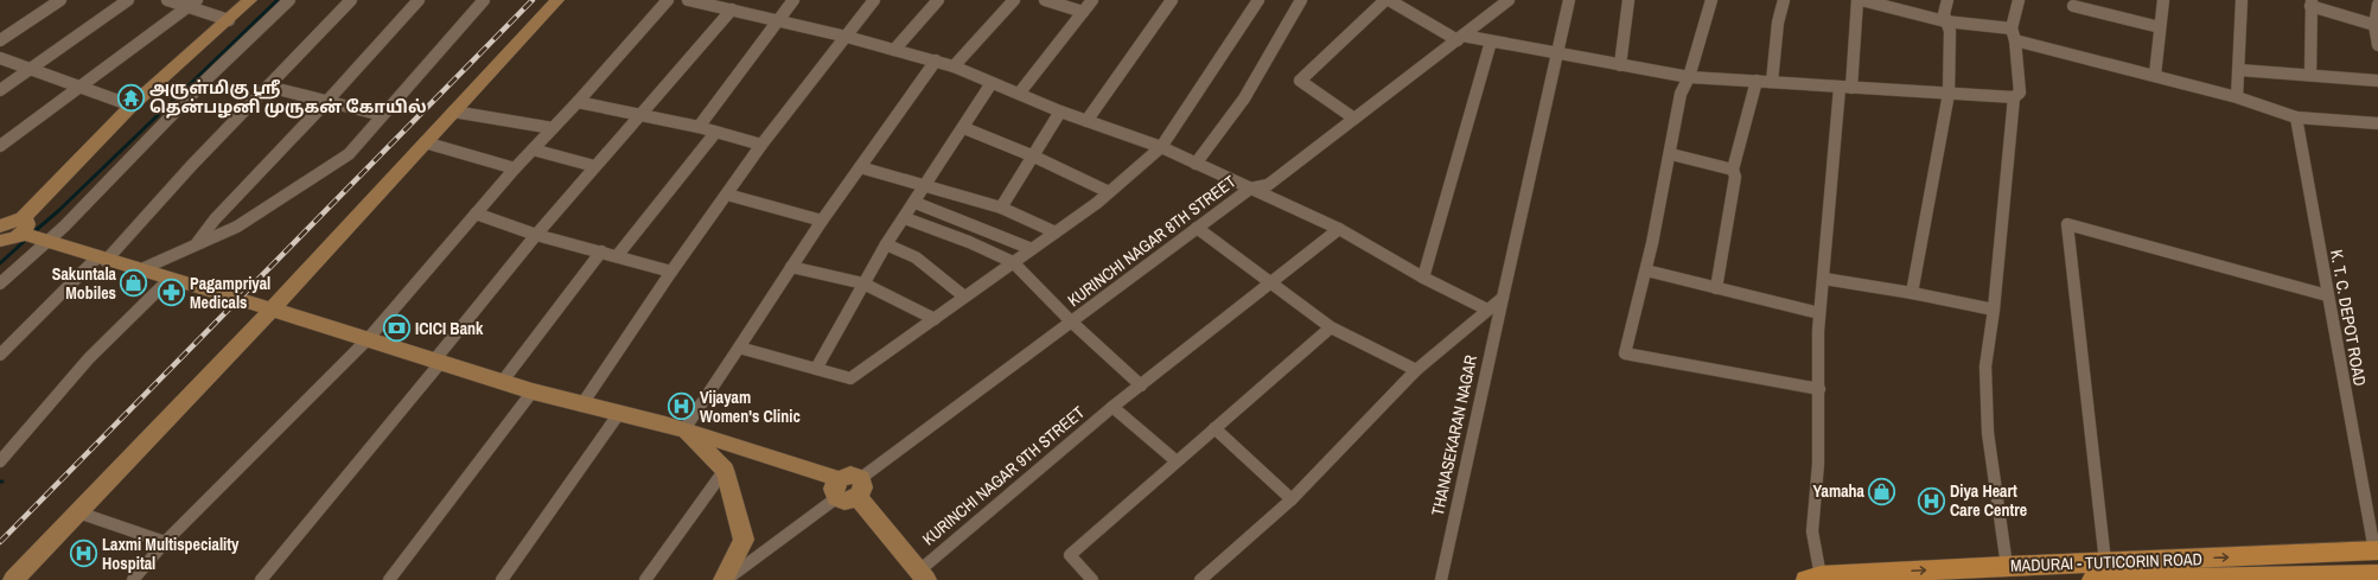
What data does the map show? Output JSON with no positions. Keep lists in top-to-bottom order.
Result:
{
  "streets": {
    "main road": ["MADURAI - TUTICORIN ROAD"],
    "street": [
      "KURINCHI NAGAR 8TH STREET",
      "K. T. C. DEPOT ROAD",
      "THANASEKARAN NAGAR",
      "KURINCHI NAGAR 9TH STREET"
    ]
  },
  "crossings": [
    ["K. T. C. DEPOT ROAD", "MADURAI - TUTICORIN ROAD"]
  ],
  "places": {
    "temple": ["அருள்மிகு ஶ்ரீ தென்பழனி முருகன் கோயில்"],
    "shop": ["Sakuntala Mobiles", "Yamaha"],
    "pharmacy": ["Pagampriyal Medicals"],
    "bank": ["ICICI Bank"],
    "hospital": ["Vijayam Women's Clinic", "Diya Heart Care Centre", "Laxmi Multispeciality Hospital"]
  }
}
